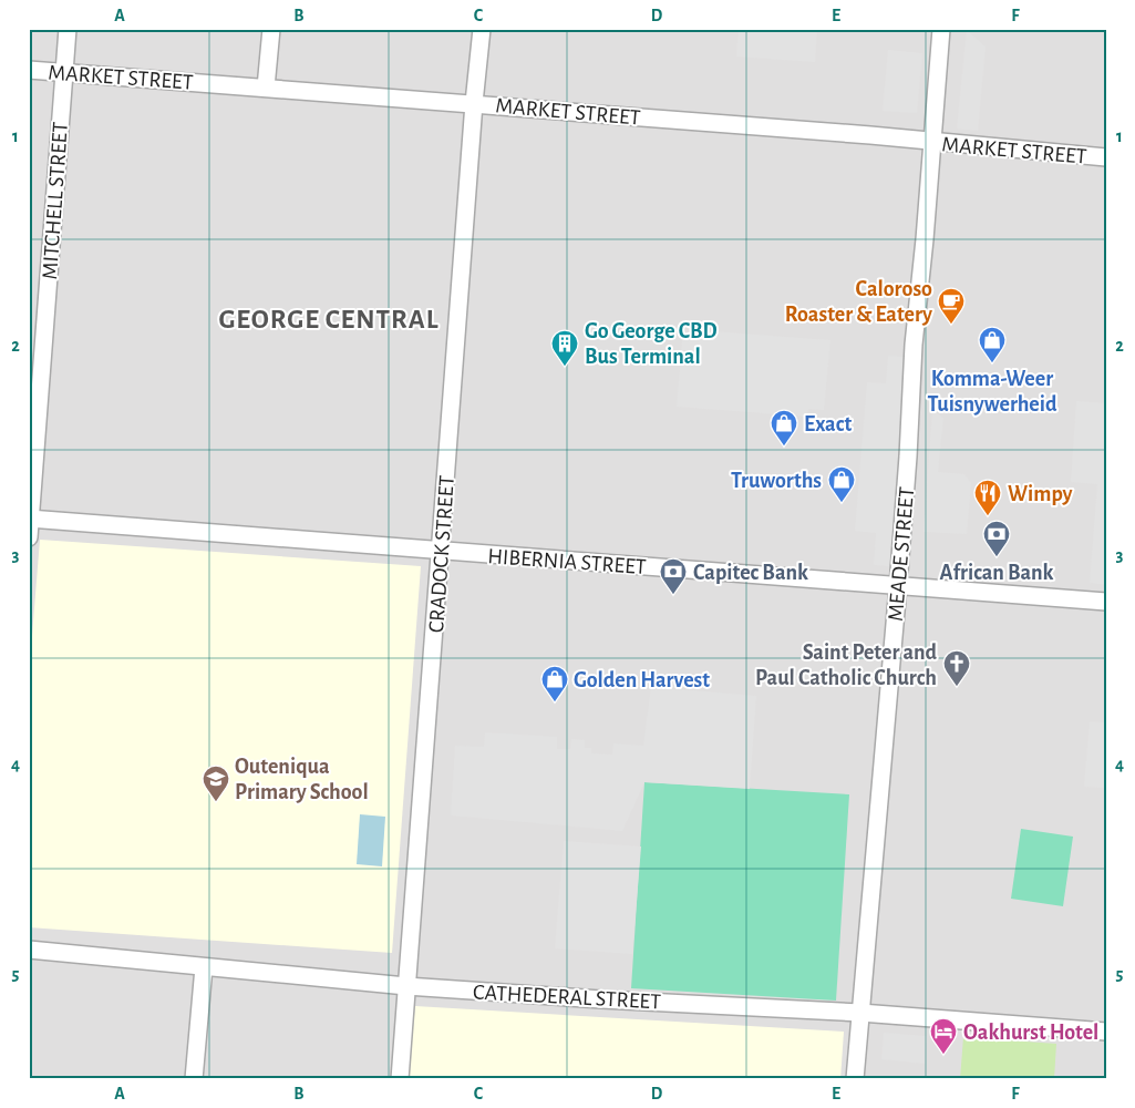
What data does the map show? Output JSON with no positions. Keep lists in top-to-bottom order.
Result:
{
  "streets": {
    "street": [
      "MARKET STREET",
      "MITCHELL STREET",
      "CRADOCK STREET",
      "MEADE STREET",
      "HIBERNIA STREET",
      "CATHEDERAL STREET"
    ]
  },
  "crossings": [
    ["MARKET STREET", "MITCHELL STREET"],
    ["MARKET STREET", "CRADOCK STREET"],
    ["MARKET STREET", "MEADE STREET"],
    ["MITCHELL STREET", "HIBERNIA STREET"],
    ["CRADOCK STREET", "HIBERNIA STREET"],
    ["CRADOCK STREET", "CATHEDERAL STREET"],
    ["MEADE STREET", "HIBERNIA STREET"],
    ["MEADE STREET", "CATHEDERAL STREET"]
  ],
  "districts": ["GEORGE CENTRAL"],
  "places": {
    "cafe": ["Caloroso Roaster & Eatery"],
    "shop": [
      "Komma-Weer Tuisnywerheid",
      "Exact",
      "Truworths",
      "Golden Harvest"
    ],
    "building": ["Go George CBD Bus Terminal"],
    "restaurant": ["Wimpy"],
    "bank": ["African Bank", "Capitec Bank"],
    "church": ["Saint Peter and Paul Catholic Church"],
    "school or university": ["Outeniqua Primary School"],
    "hotel": ["Oakhurst Hotel"]
  },
  "grid": {
    "columns": [
      "A",
      "B",
      "C",
      "D",
      "E",
      "F"
    ],
    "rows": [
      "1",
      "2",
      "3",
      "4",
      "5"
    ]
  }
}
